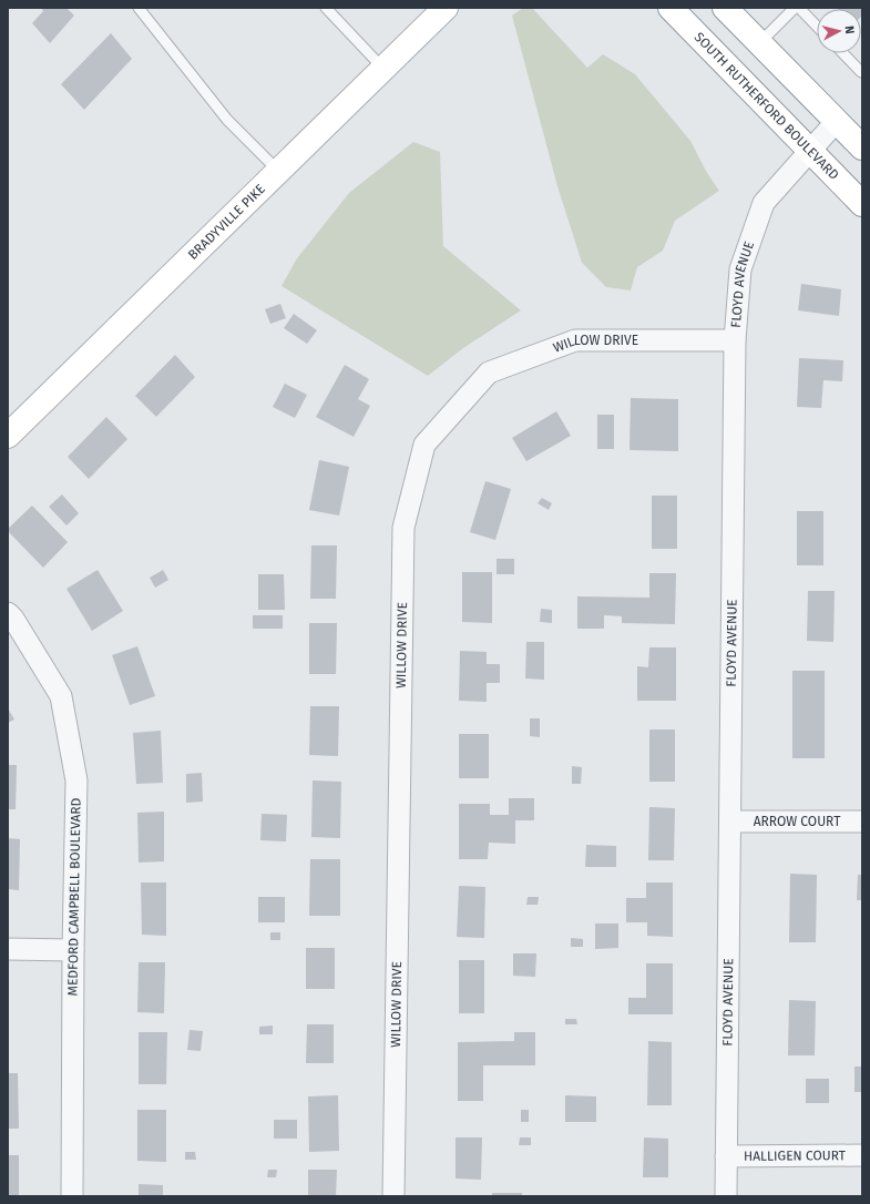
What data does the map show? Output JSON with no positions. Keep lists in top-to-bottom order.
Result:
{
  "streets": {
    "main road": ["SOUTH RUTHERFORD BOULEVARD", "BRADYVILLE PIKE"],
    "street": [
      "FLOYD AVENUE",
      "WILLOW DRIVE",
      "ARROW COURT",
      "MEDFORD CAMPBELL BOULEVARD",
      "HALLIGEN COURT"
    ]
  },
  "crossings": [
    ["SOUTH RUTHERFORD BOULEVARD", "FLOYD AVENUE"],
    ["FLOYD AVENUE", "WILLOW DRIVE"],
    ["FLOYD AVENUE", "ARROW COURT"],
    ["FLOYD AVENUE", "HALLIGEN COURT"]
  ],
  "north": "right"
}
